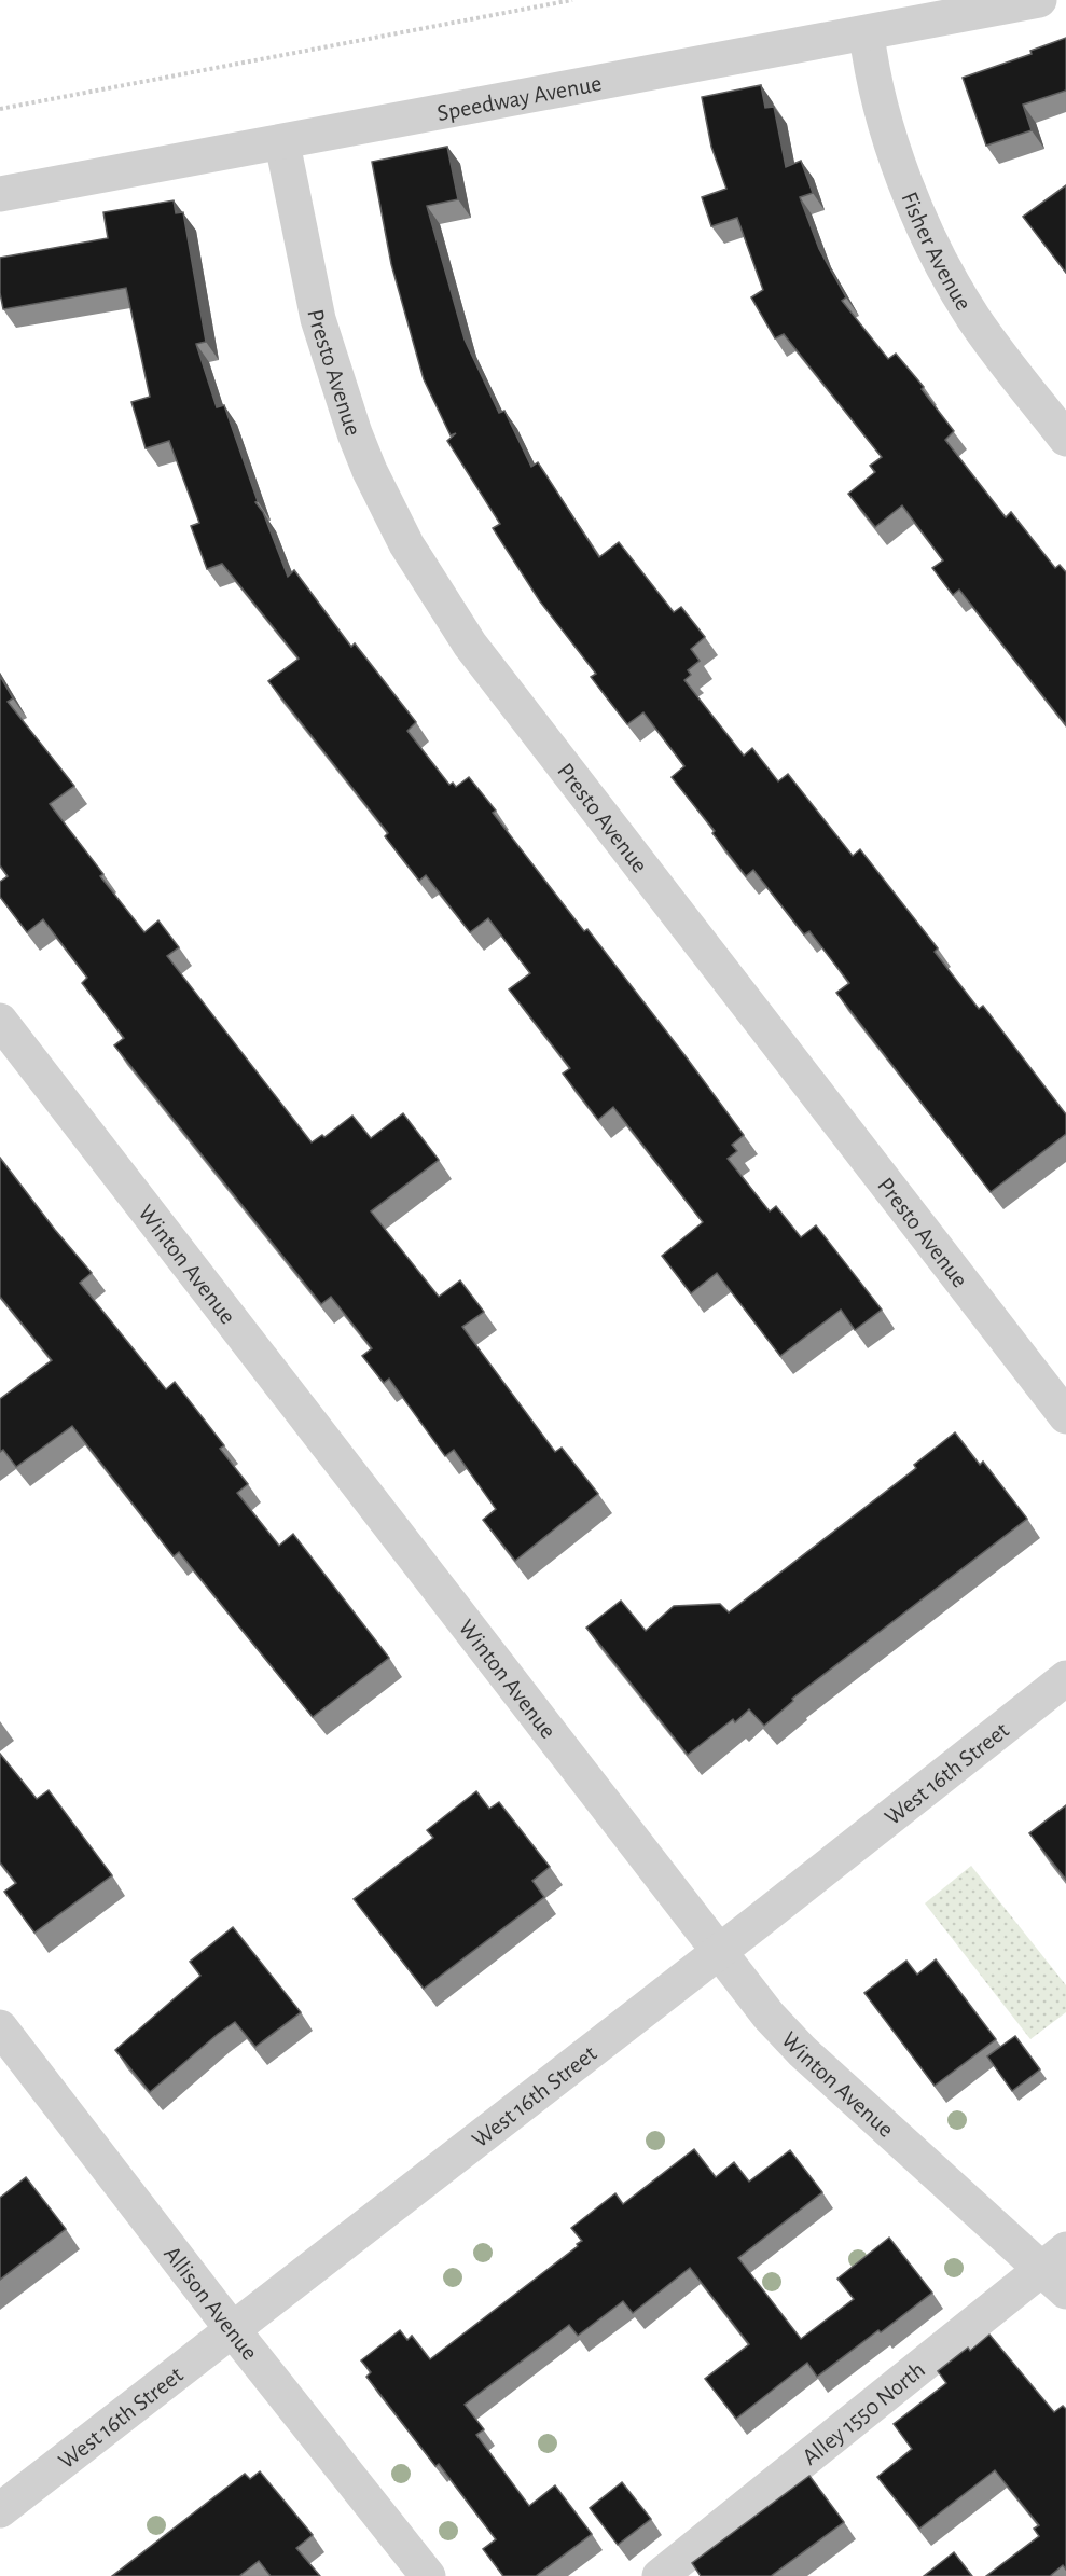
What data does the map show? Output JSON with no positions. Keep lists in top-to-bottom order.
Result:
{
  "streets": {
    "street": [
      "Speedway Avenue",
      "Fisher Avenue",
      "Presto Avenue",
      "Winton Avenue",
      "West 16th Street",
      "Allison Avenue",
      "Alley 1550 North"
    ]
  },
  "crossings": [
    ["Speedway Avenue", "Fisher Avenue"],
    ["Speedway Avenue", "Presto Avenue"],
    ["Winton Avenue", "West 16th Street"],
    ["Winton Avenue", "Alley 1550 North"],
    ["West 16th Street", "Allison Avenue"]
  ]
}
